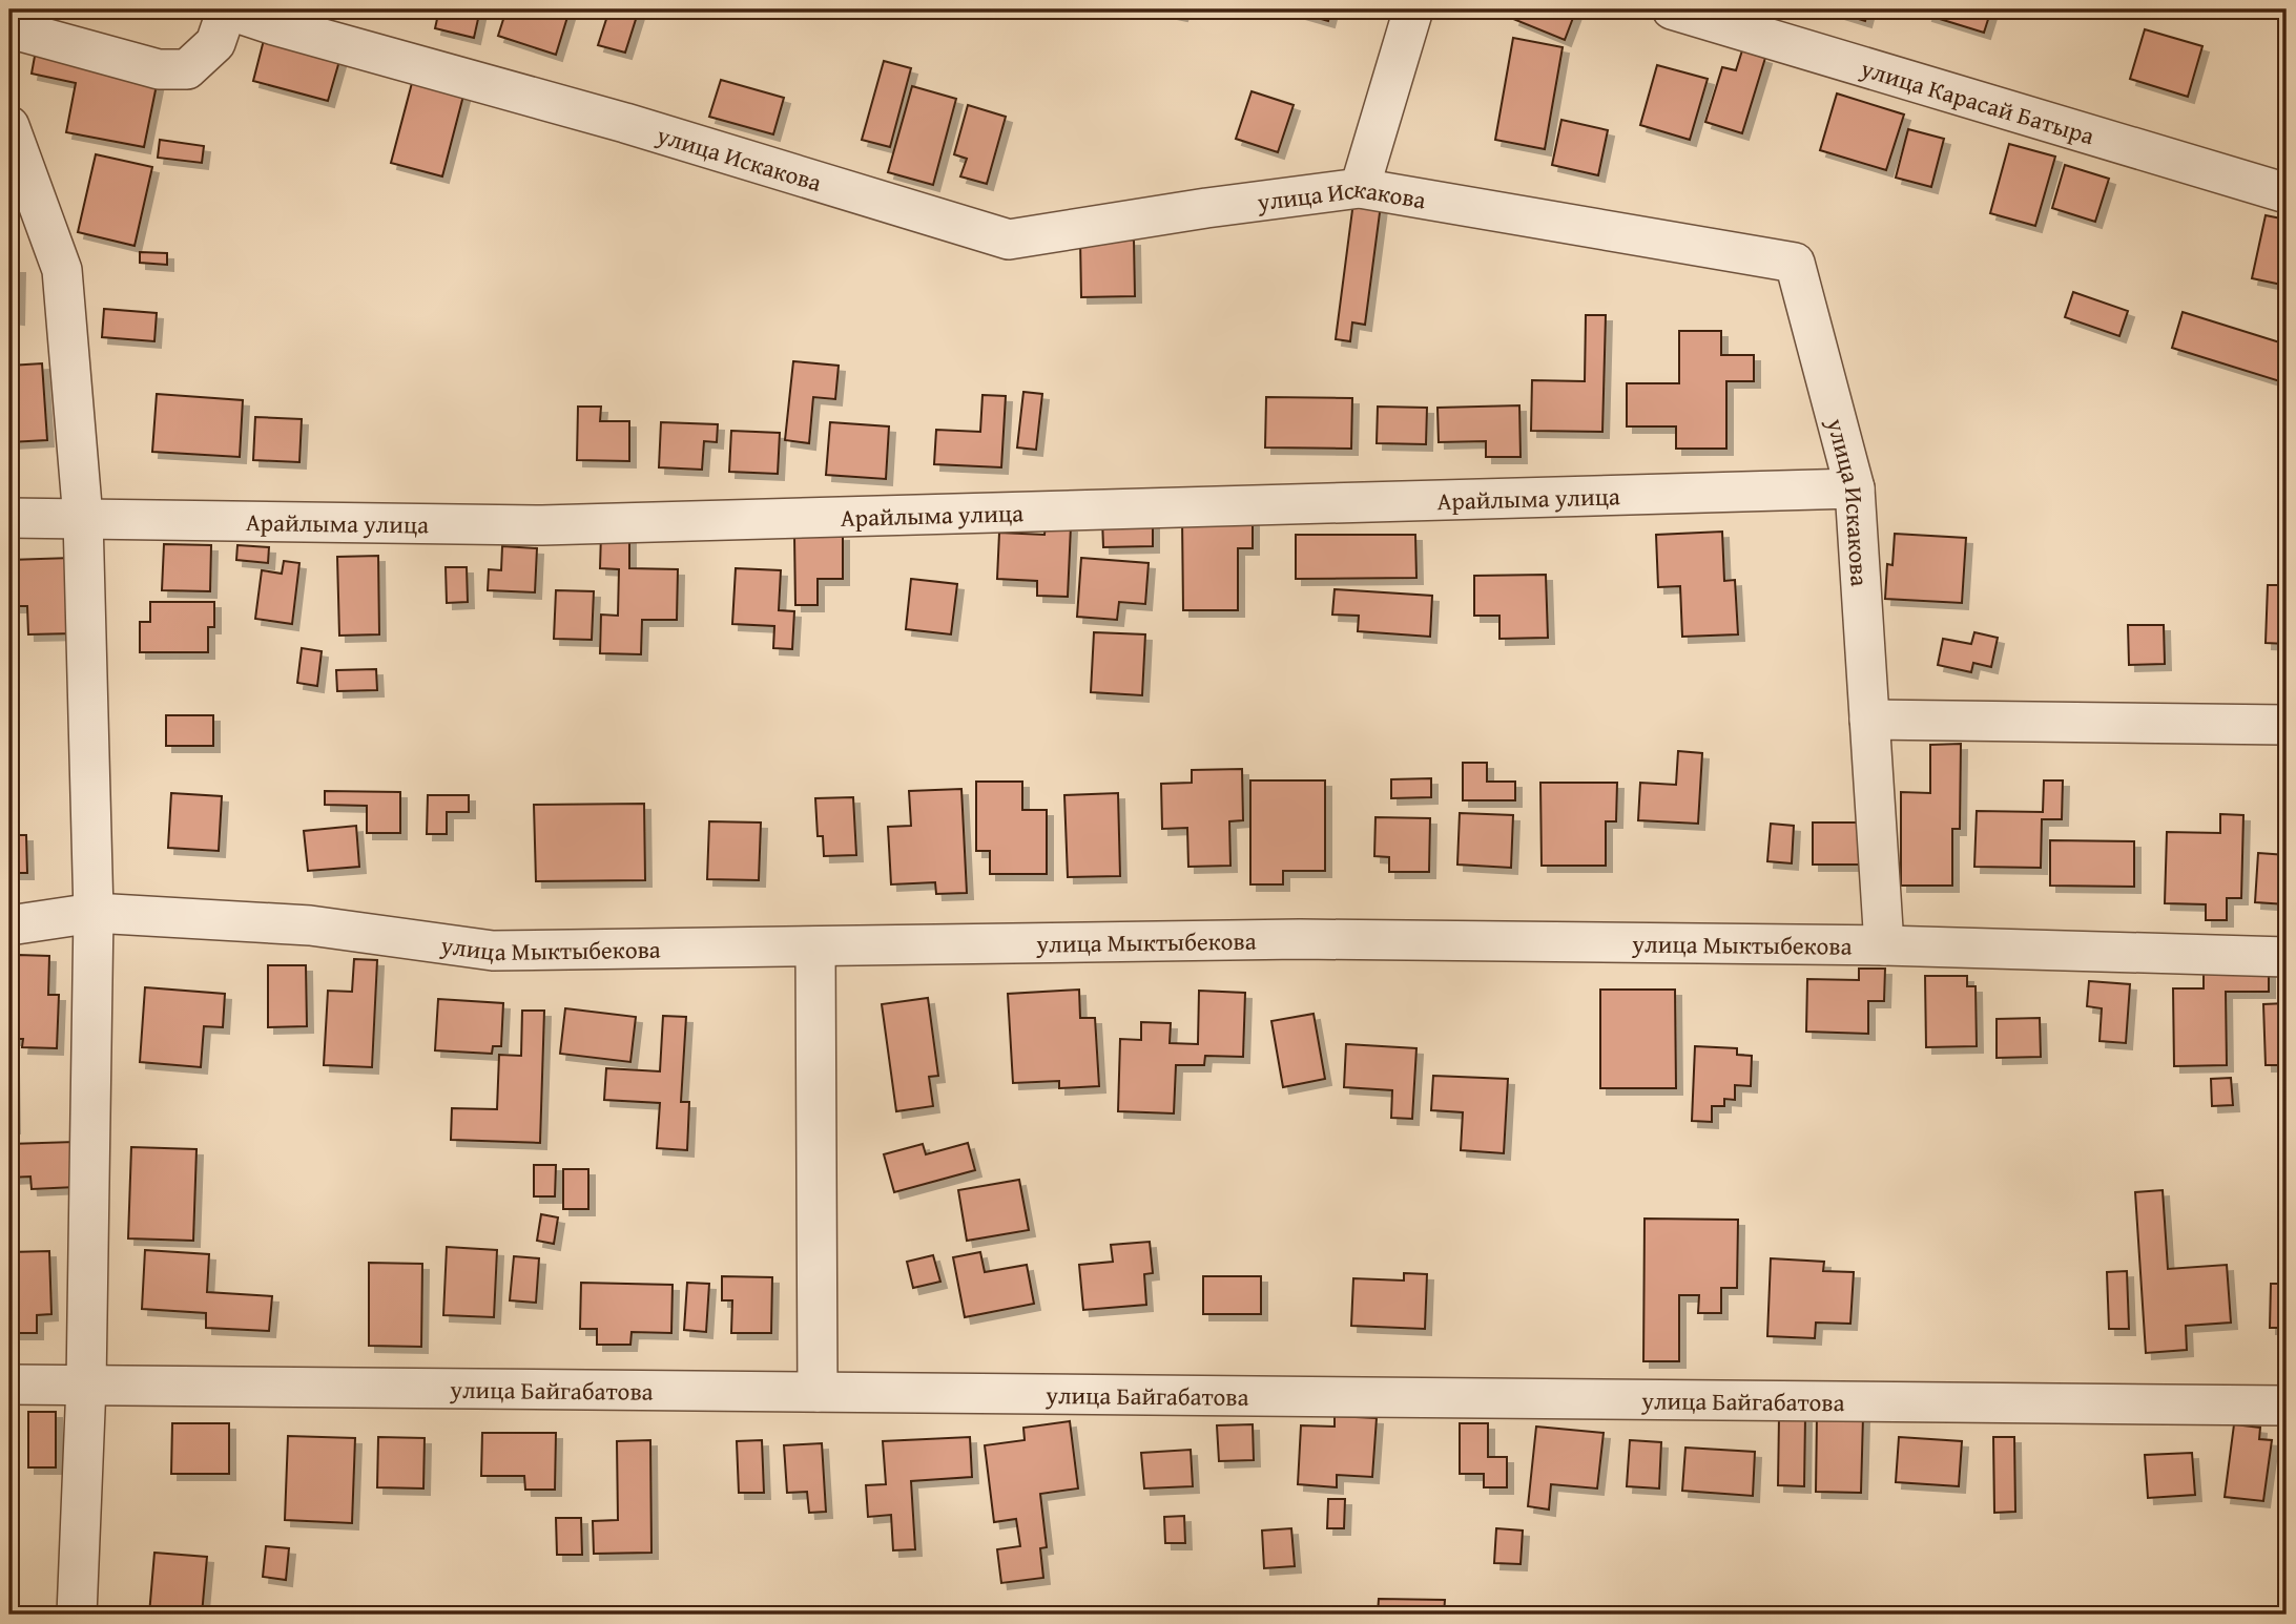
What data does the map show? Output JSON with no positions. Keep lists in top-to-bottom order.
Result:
{
  "streets": {
    "street": [
      "улица Карасай Батыра",
      "улица Искакова",
      "Арайлыма улица",
      "улица Мыктыбекова",
      "улица Байгабатова"
    ]
  },
  "crossings": [
    ["улица Искакова", "Арайлыма улица"],
    ["улица Искакова", "улица Мыктыбекова"]
  ]
}
